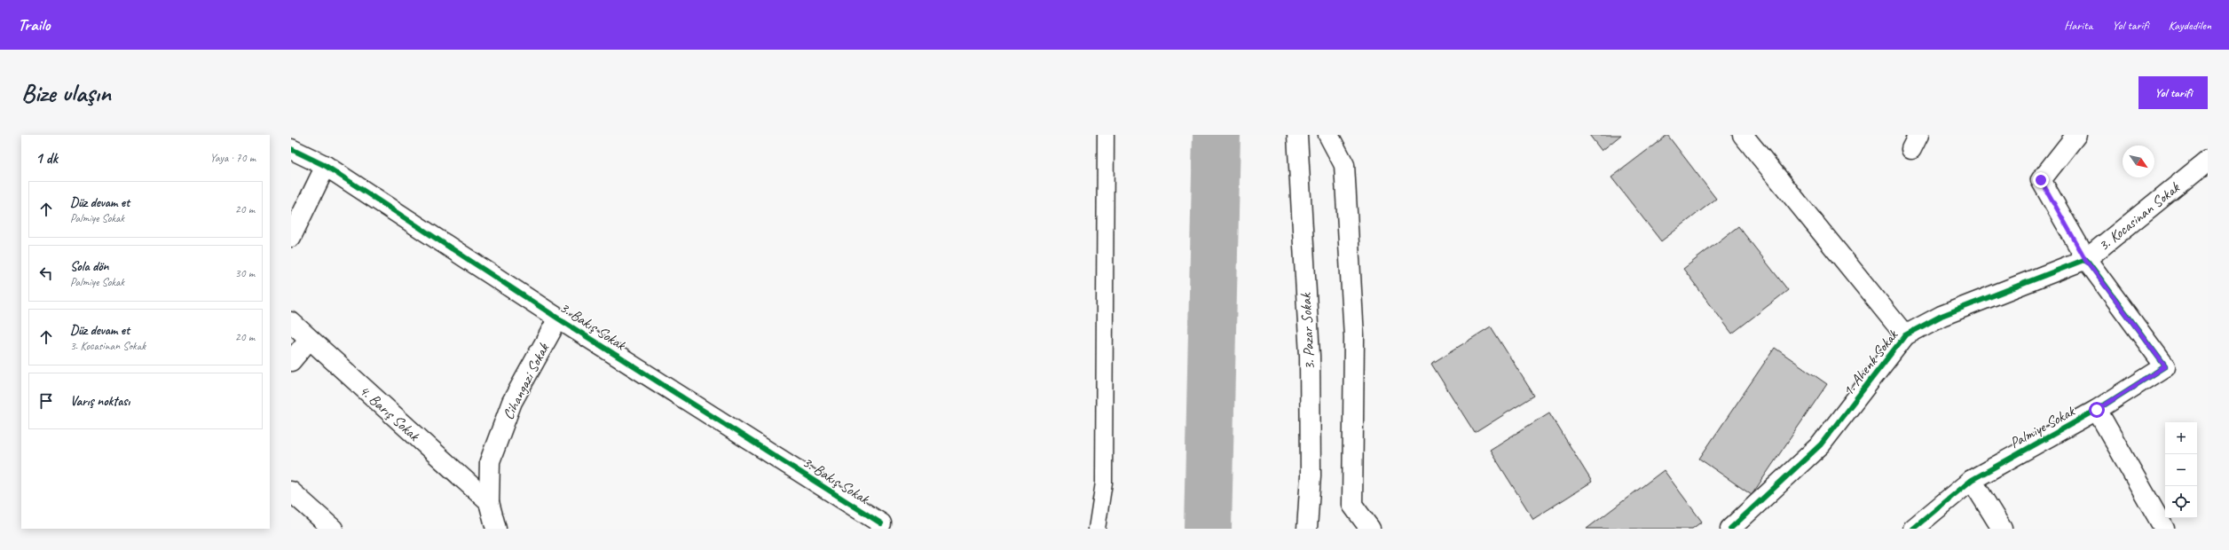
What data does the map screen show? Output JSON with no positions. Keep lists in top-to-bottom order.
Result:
{
  "streets": {
    "street": [
      "3. Kocasinan Sokak",
      "3. Bakış Sokak",
      "3. Pazar Sokak",
      "1. Ahenk Sokak",
      "Cihangazi Sokak",
      "4. Barış Sokak",
      "Palmiye Sokak"
    ]
  },
  "crossings": [
    ["3. Kocasinan Sokak", "1. Ahenk Sokak"],
    ["3. Kocasinan Sokak", "Palmiye Sokak"],
    ["3. Bakış Sokak", "Cihangazi Sokak"],
    ["1. Ahenk Sokak", "Palmiye Sokak"],
    ["Cihangazi Sokak", "4. Barış Sokak"]
  ],
  "north": "bottom right",
  "page": {
    "header": "Trailo",
    "nav": ["Harita", "Yol tarifi", "Kaydedilen"],
    "buttons": "Yol tarifi",
    "title": "Bize ulaşın",
    "heading": ["1 dk", "Yaya · 70 m"],
    "list": [
      ["Düz devam et", "Palmiye Sokak", "20 m"],
      ["Sola dön", "Palmiye Sokak", "30 m"],
      ["Düz devam et", "3. Kocasinan Sokak", "20 m"],
      "Varış noktası"
    ],
    "map_buttons": ["+", "−"]
  }
}
